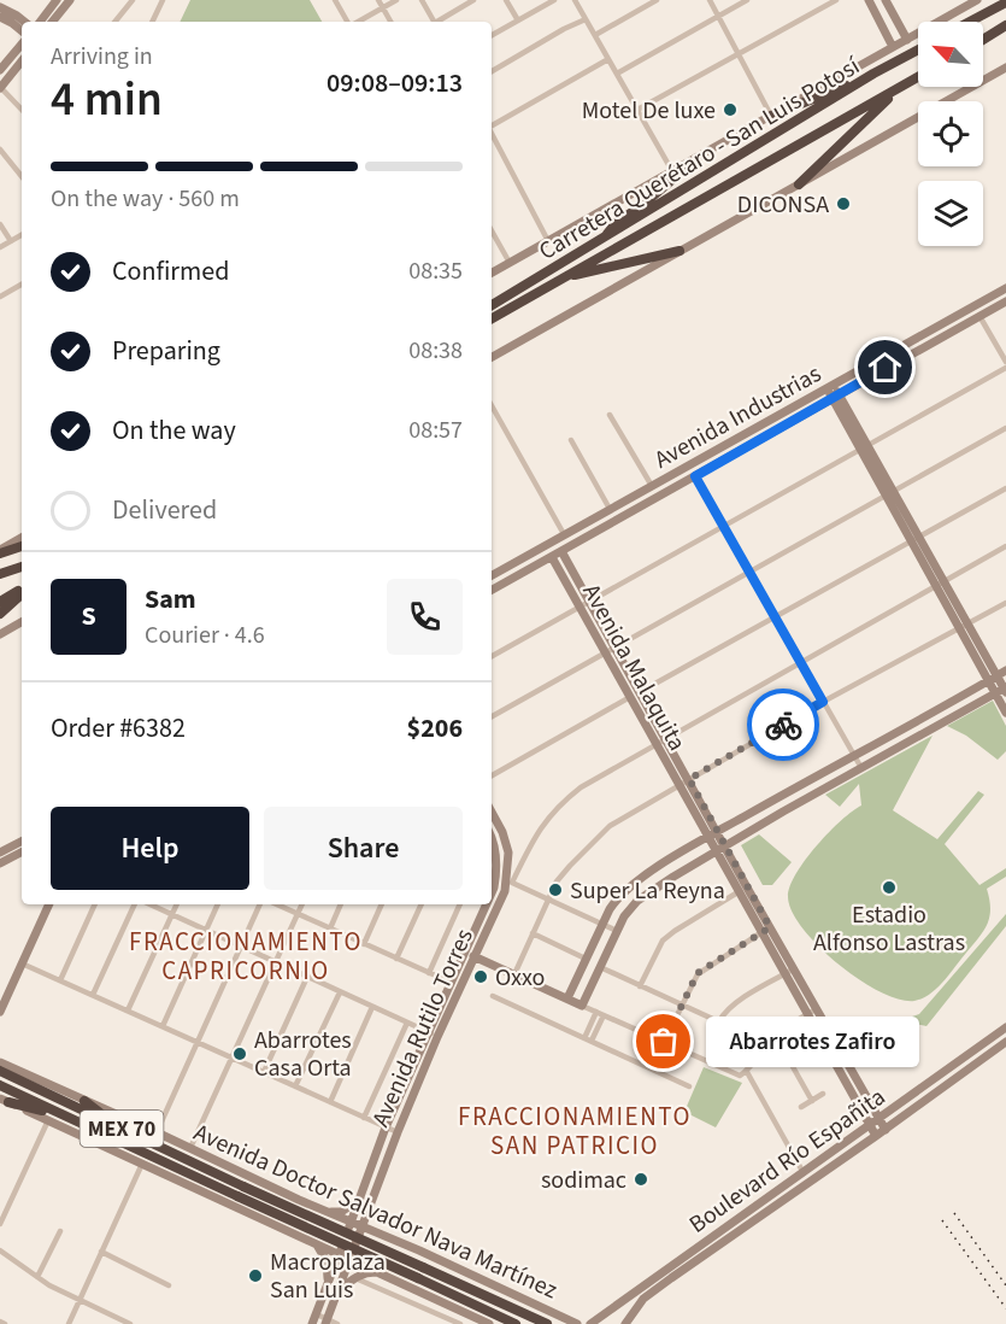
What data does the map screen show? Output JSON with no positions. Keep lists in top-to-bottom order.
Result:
{
  "streets": {
    "highway": ["Carretera Querétaro - San Luis Potosí", "MEX 70", "Avenida Doctor Salvador Nava Martínez"],
    "main road": [
      "Avenida Industrias",
      "Avenida Malaquita",
      "Avenida Rutilo Torres",
      "Boulevard Río Españita"
    ]
  },
  "crossings": [
    ["Avenida Industrias", "Avenida Malaquita"],
    ["Avenida Malaquita", "Boulevard Río Españita"],
    ["Avenida Rutilo Torres", "Avenida Doctor Salvador Nava Martínez"]
  ],
  "districts": ["FRACCIONAMIENTO CAPRICORNIO", "FRACCIONAMIENTO SAN PATRICIO"],
  "places": [
    "Motel De luxe",
    "DICONSA",
    "Estadio Alfonso Lastras",
    "Super La Reyna",
    "Oxxo",
    "Abarrotes Zafiro",
    "Abarrotes Casa Orta",
    "sodimac",
    "Macroplaza San Luis"
  ],
  "north": "top left",
  "page": {
    "heading": ["4 min", "Arriving in", "09:08–09:13"],
    "panel": [
      "Sam",
      "Courier · 4.6",
      "Order #6382",
      "$206"
    ],
    "bar": "On the way · 560 m",
    "list": [
      ["Confirmed", "08:35"],
      ["Preparing", "08:38"],
      ["On the way", "08:57"],
      "Delivered"
    ],
    "round": "S",
    "buttons": ["Help", "Share"],
    "bubble": "Abarrotes Zafiro"
  }
}
